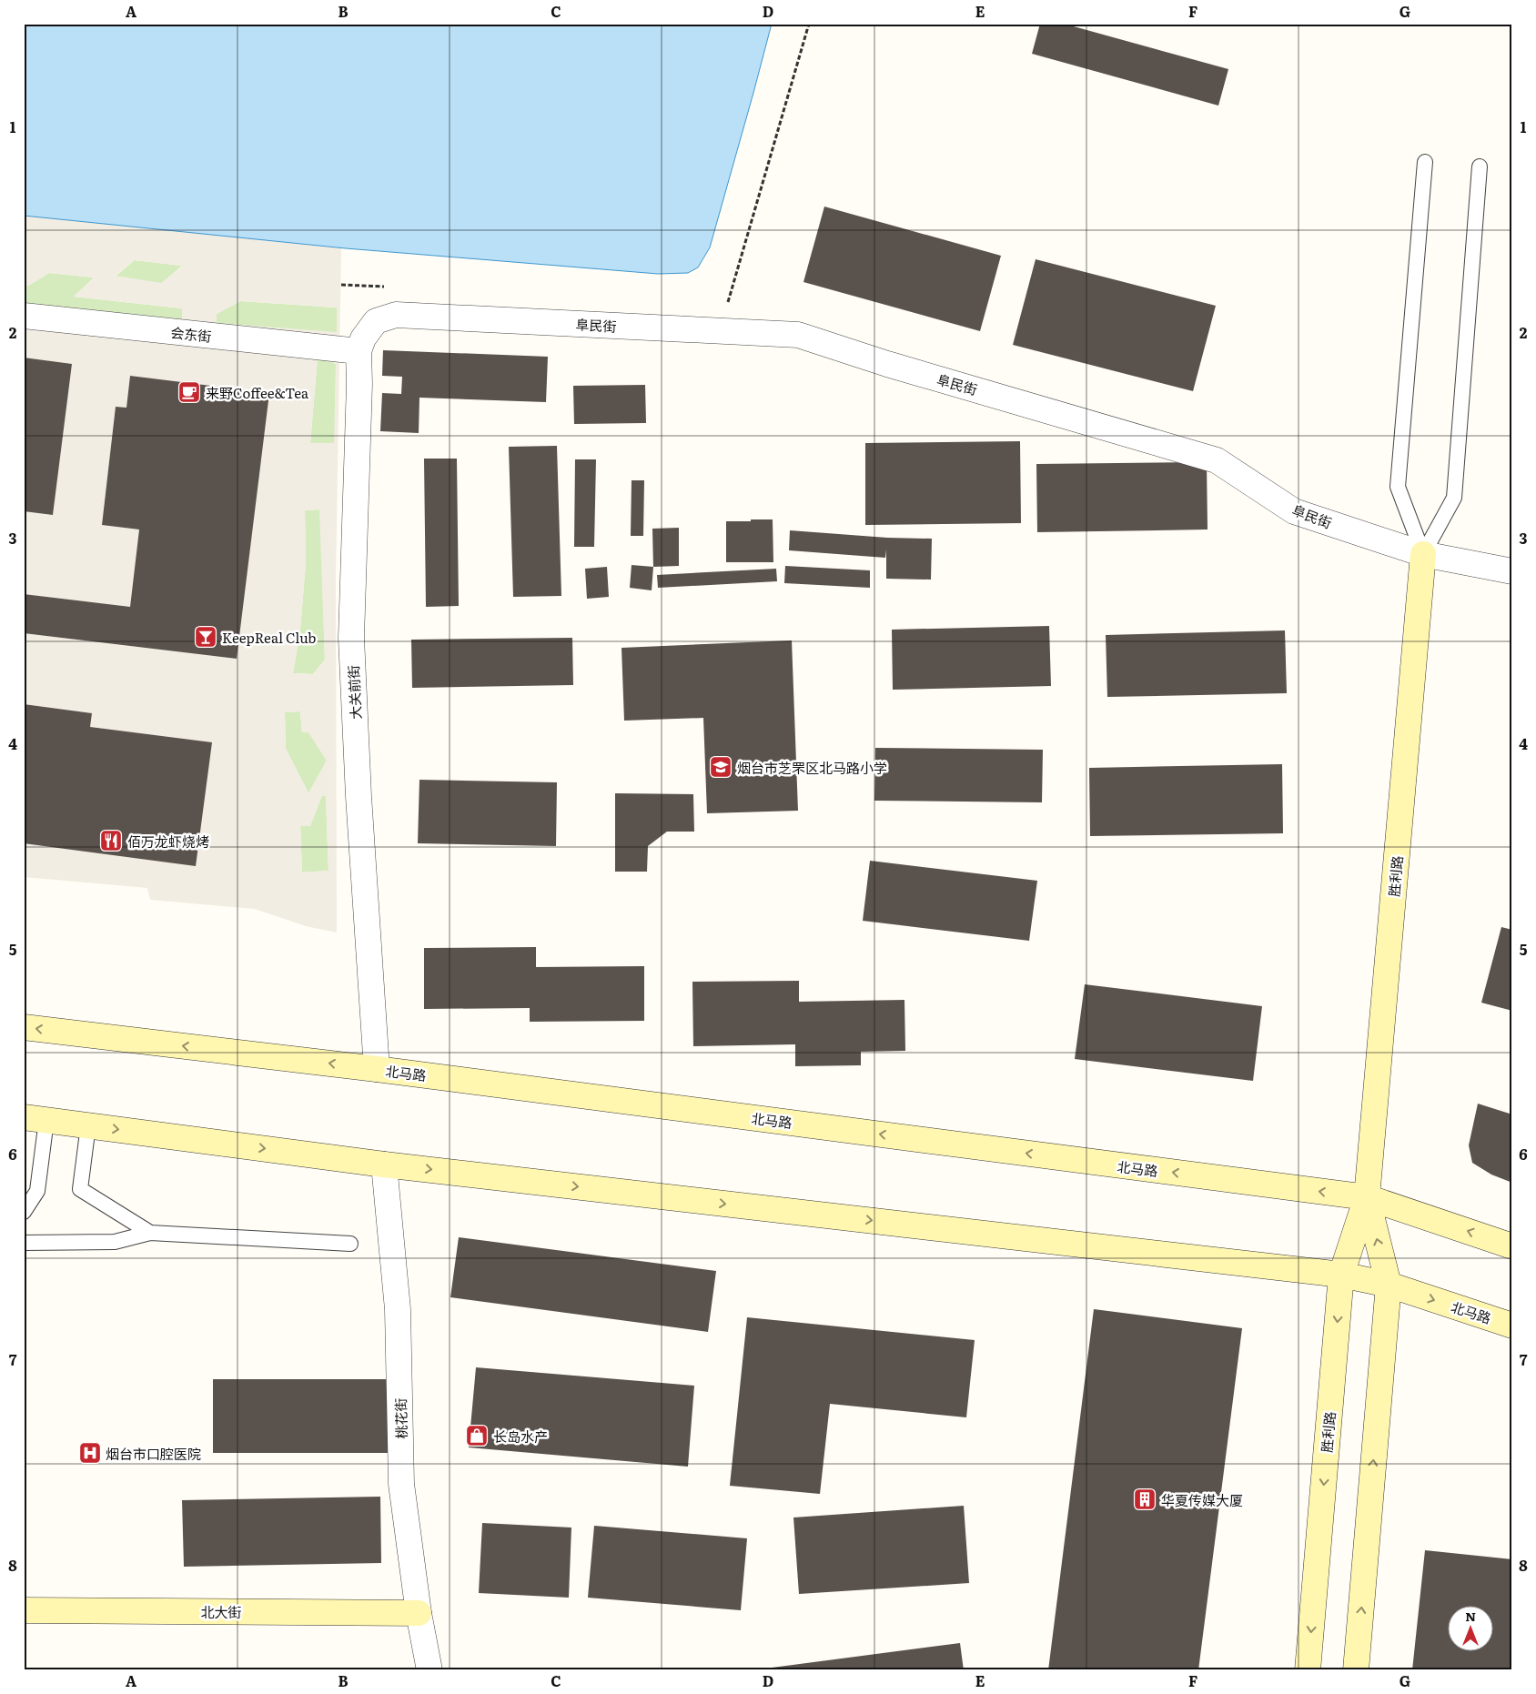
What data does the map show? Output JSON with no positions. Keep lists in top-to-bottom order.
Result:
{
  "streets": {
    "main road": ["胜利路", "北马路", "北大街"],
    "street": [
      "阜民街",
      "会东街",
      "大关前街",
      "桃花街"
    ]
  },
  "crossings": [
    ["阜民街", "大关前街"],
    ["阜民街", "胜利路"],
    ["会东街", "大关前街"],
    ["大关前街", "北马路"],
    ["胜利路", "北马路"],
    ["北马路", "桃花街"],
    ["桃花街", "北大街"]
  ],
  "places": {
    "cafe": ["来野Coffee&Tea"],
    "bar": ["KeepReal Club"],
    "school or university": ["烟台市芝罘区北马路小学"],
    "restaurant": ["佰万龙虾烧烤"],
    "shop": ["长岛水产"],
    "hospital": ["烟台市口腔医院"],
    "building": ["华夏传媒大厦"]
  },
  "north": "top",
  "grid": {
    "columns": [
      "A",
      "B",
      "C",
      "D",
      "E",
      "F",
      "G"
    ],
    "rows": [
      "1",
      "2",
      "3",
      "4",
      "5",
      "6",
      "7",
      "8"
    ]
  }
}
